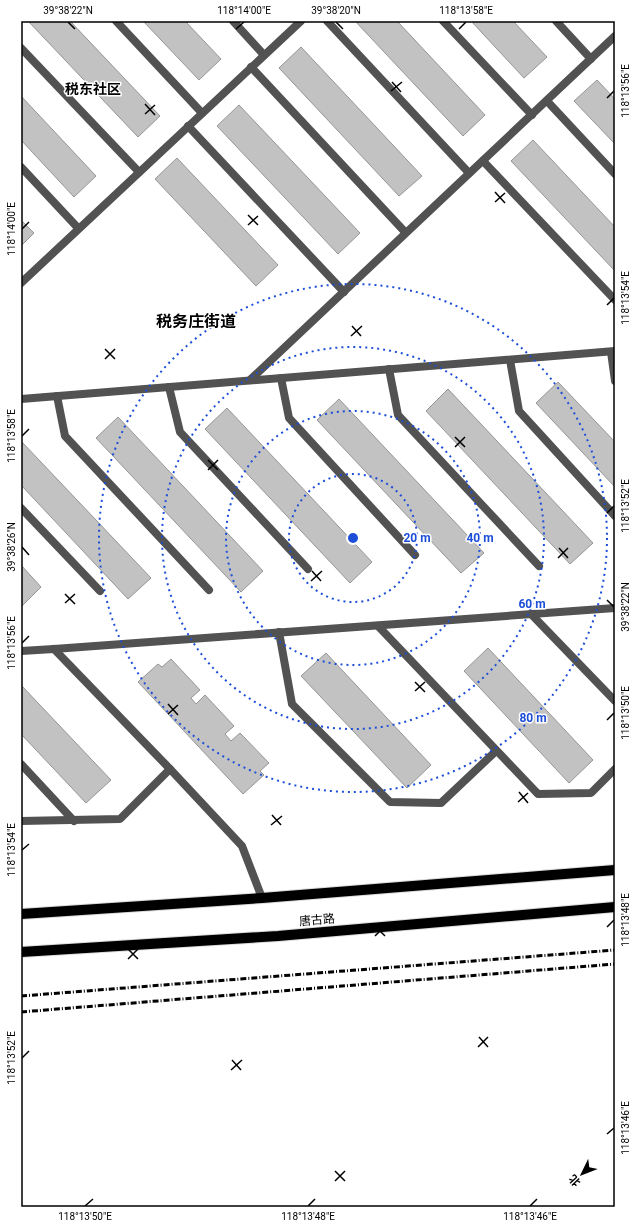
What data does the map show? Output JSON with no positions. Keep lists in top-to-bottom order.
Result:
{
  "streets": {
    "main road": ["唐古路"]
  },
  "districts": ["税东社区", "税务庄街道"],
  "north": "bottom left",
  "coordinates": [
    "39°38'22\"N",
    "118°14'00\"E",
    "39°38'20\"N",
    "118°13'58\"E",
    "118°13'56\"E",
    "118°13'54\"E",
    "118°13'52\"E",
    "39°38'26\"N",
    "118°13'50\"E",
    "118°13'48\"E",
    "118°13'46\"E"
  ],
  "rings": [
    "20 m",
    "40 m",
    "60 m",
    "80 m"
  ]
}
